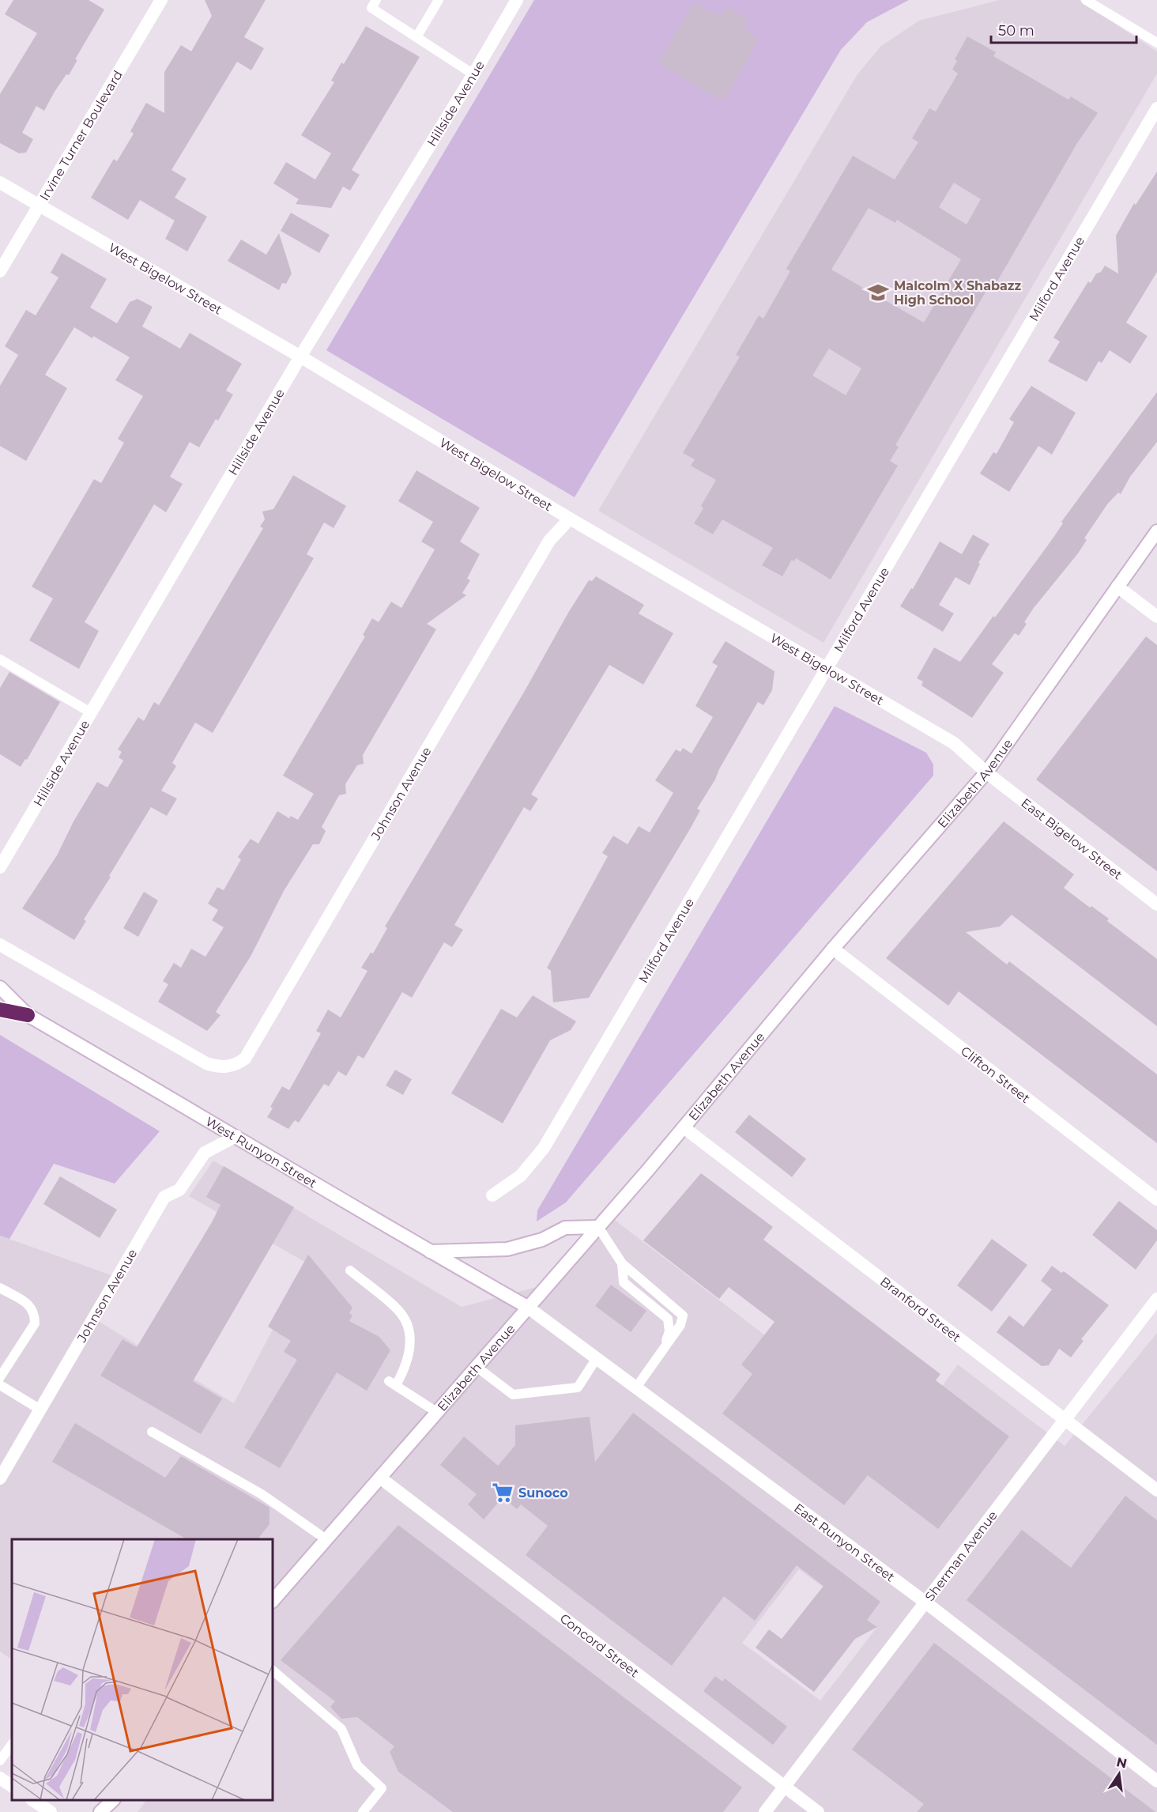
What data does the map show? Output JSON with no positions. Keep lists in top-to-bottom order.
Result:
{
  "streets": {
    "street": [
      "Hillside Avenue",
      "Irvine Turner Boulevard",
      "West Bigelow Street",
      "Milford Avenue",
      "Elizabeth Avenue",
      "Johnson Avenue",
      "East Bigelow Street",
      "Clifton Street",
      "West Runyon Street",
      "Branford Street",
      "East Runyon Street",
      "Sherman Avenue",
      "Concord Street"
    ]
  },
  "crossings": [
    ["Hillside Avenue", "West Bigelow Street"],
    ["Irvine Turner Boulevard", "West Bigelow Street"],
    ["West Bigelow Street", "Milford Avenue"],
    ["West Bigelow Street", "Elizabeth Avenue"],
    ["West Bigelow Street", "Johnson Avenue"],
    ["West Bigelow Street", "East Bigelow Street"],
    ["Elizabeth Avenue", "East Bigelow Street"],
    ["Elizabeth Avenue", "Clifton Street"],
    ["Elizabeth Avenue", "West Runyon Street"],
    ["Elizabeth Avenue", "Branford Street"],
    ["Elizabeth Avenue", "East Runyon Street"],
    ["Elizabeth Avenue", "Concord Street"],
    ["Johnson Avenue", "West Runyon Street"],
    ["West Runyon Street", "East Runyon Street"],
    ["Branford Street", "Sherman Avenue"],
    ["East Runyon Street", "Sherman Avenue"],
    ["Sherman Avenue", "Concord Street"]
  ],
  "places": {
    "school or university": ["Malcolm X Shabazz High School"],
    "supermarket": ["Sunoco"]
  },
  "scale_bar": "50 m",
  "north": "top"
}
